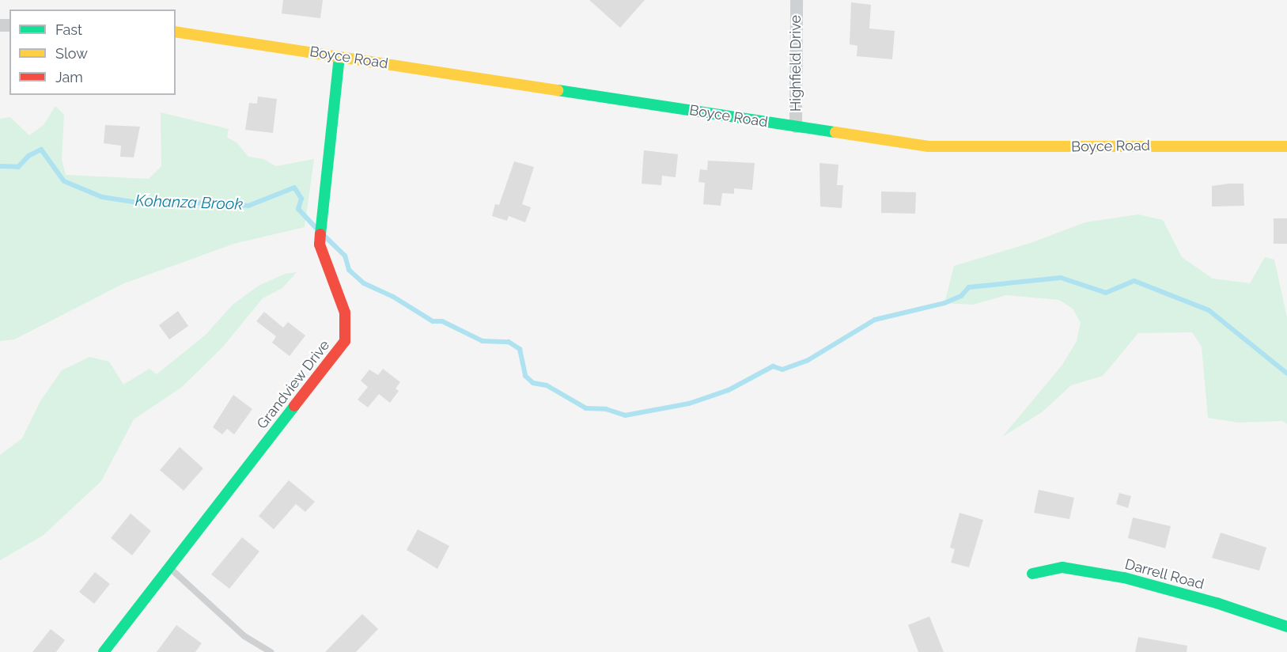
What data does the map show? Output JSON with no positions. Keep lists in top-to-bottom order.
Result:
{
  "streets": {
    "street": [
      "Boyce Road",
      "Highfield Drive",
      "Grandview Drive",
      "Darrell Road"
    ]
  },
  "crossings": [
    ["Boyce Road", "Highfield Drive"],
    ["Boyce Road", "Grandview Drive"]
  ],
  "water": ["Kohanza Brook"],
  "legend": ["Fast", "Slow", "Jam"]
}
